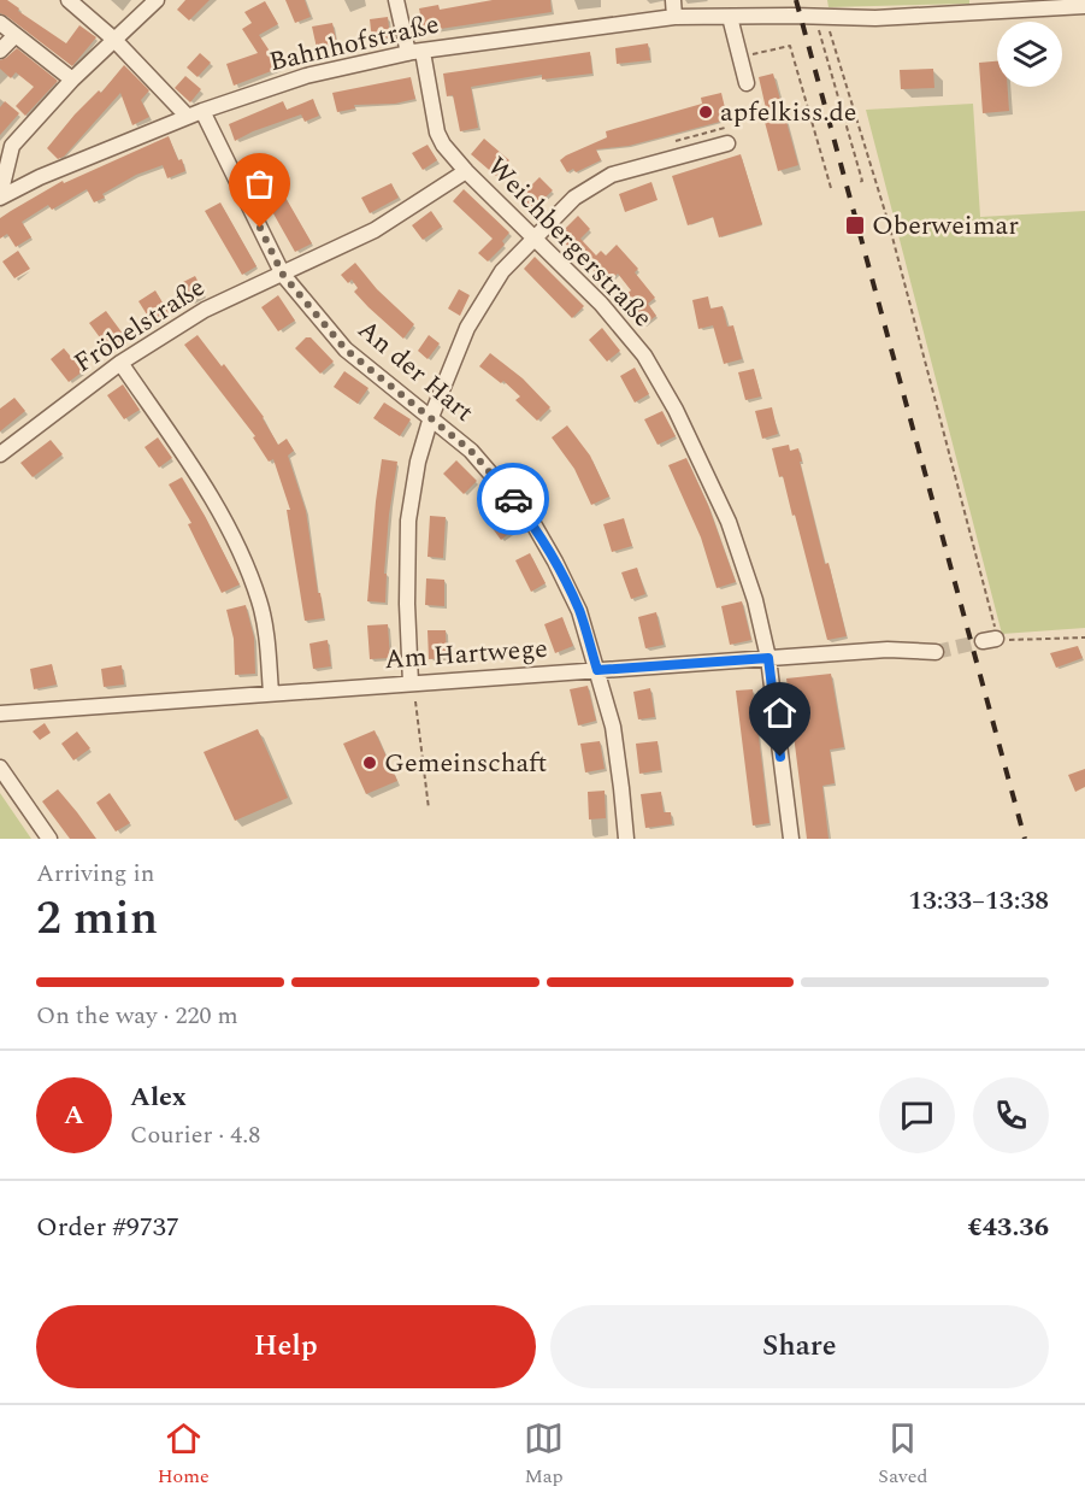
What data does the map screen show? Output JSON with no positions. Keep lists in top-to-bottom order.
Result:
{
  "streets": {
    "street": [
      "Bahnhofstraße",
      "Weichbergerstraße",
      "Fröbelstraße",
      "An der Hart",
      "Am Hartwege"
    ]
  },
  "crossings": [
    ["Bahnhofstraße", "Weichbergerstraße"],
    ["Bahnhofstraße", "An der Hart"],
    ["Weichbergerstraße", "Fröbelstraße"],
    ["Weichbergerstraße", "Am Hartwege"],
    ["Fröbelstraße", "An der Hart"],
    ["An der Hart", "Am Hartwege"]
  ],
  "places": {
    "other": ["apfelkiss.de", "Gemeinschaft"],
    "transit": ["Oberweimar"]
  },
  "page": {
    "heading": ["2 min", "Arriving in", "13:33–13:38"],
    "panel": [
      "Alex",
      "Courier · 4.8",
      "Order #9737",
      "€43.36"
    ],
    "bar": "On the way · 220 m",
    "round": "A",
    "buttons": ["Help", "Share"],
    "tabs": ["Home", "Map", "Saved"]
  }
}
